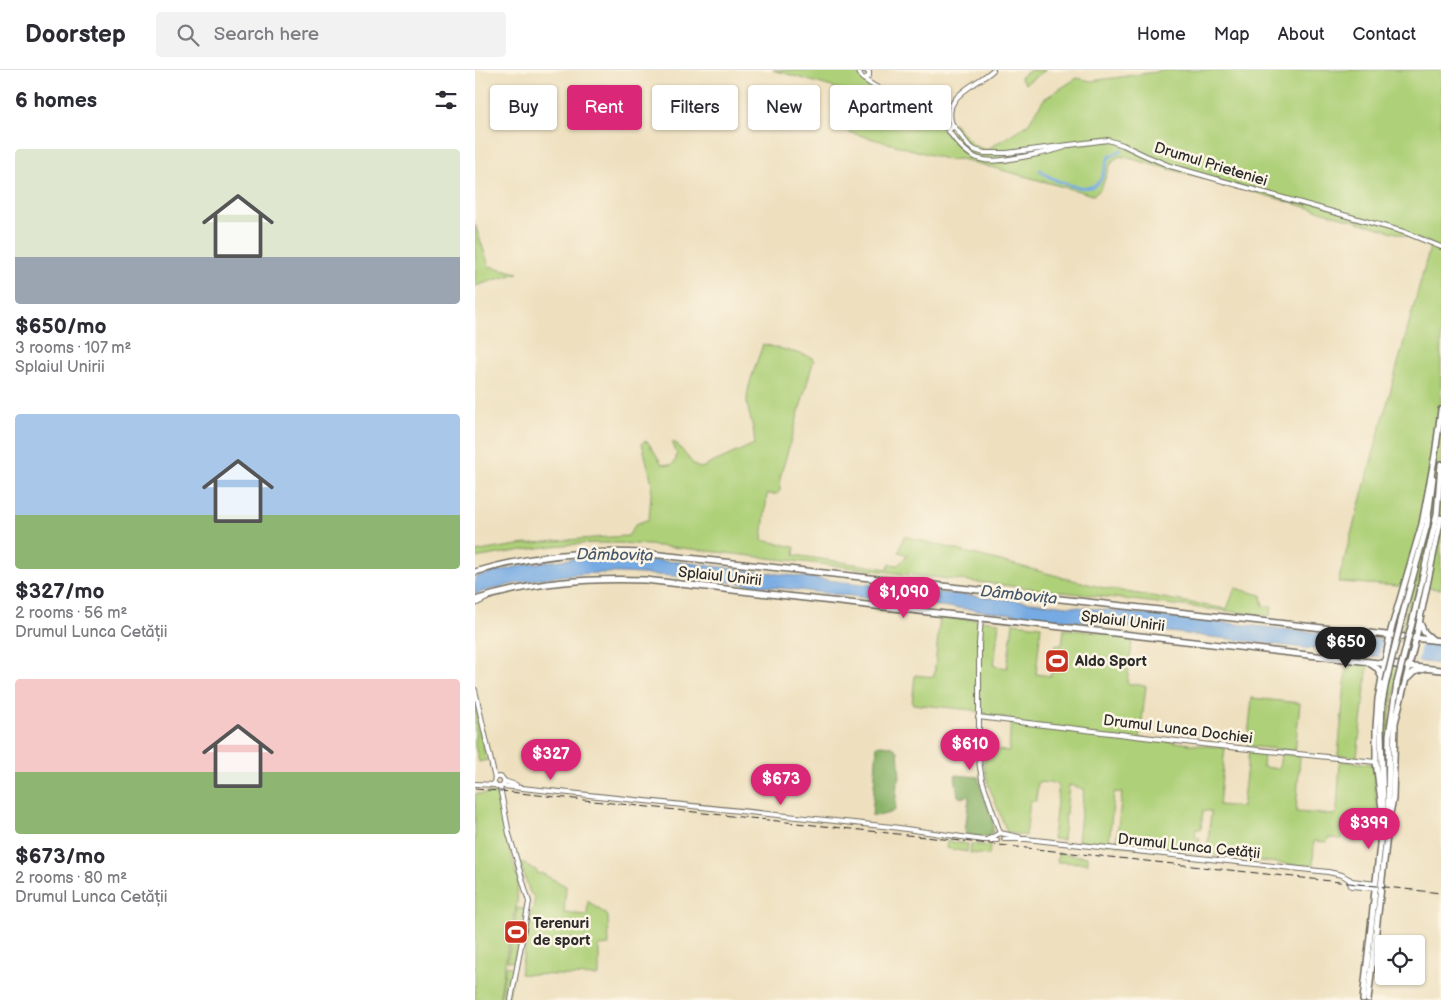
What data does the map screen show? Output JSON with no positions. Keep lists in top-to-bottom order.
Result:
{
  "streets": {
    "main road": ["Splaiul Unirii"],
    "street": ["Drumul Prieteniei", "Drumul Lunca Dochiei", "Drumul Lunca Cetății"]
  },
  "water": ["Dâmbovița"],
  "places": {
    "sports": ["Aldo Sport", "Terenuri de sport"]
  },
  "page": {
    "header": "Doorstep",
    "search": "Search here",
    "nav": [
      "Home",
      "Map",
      "About",
      "Contact"
    ],
    "heading": "6 homes",
    "chip": [
      "Buy",
      "Rent",
      "Filters",
      "New",
      "Apartment"
    ],
    "list": [
      {
        "name": "$650/mo",
        "note": "3 rooms · 107 m² · Splaiul Unirii"
      },
      {
        "name": "$327/mo",
        "note": "2 rooms · 56 m² · Drumul Lunca Cetății"
      },
      {
        "name": "$673/mo",
        "note": "2 rooms · 80 m² · Drumul Lunca Cetății"
      }
    ],
    "price": [
      "$1,090",
      "$650",
      "$610",
      "$327",
      "$673",
      "$399"
    ]
  }
}
